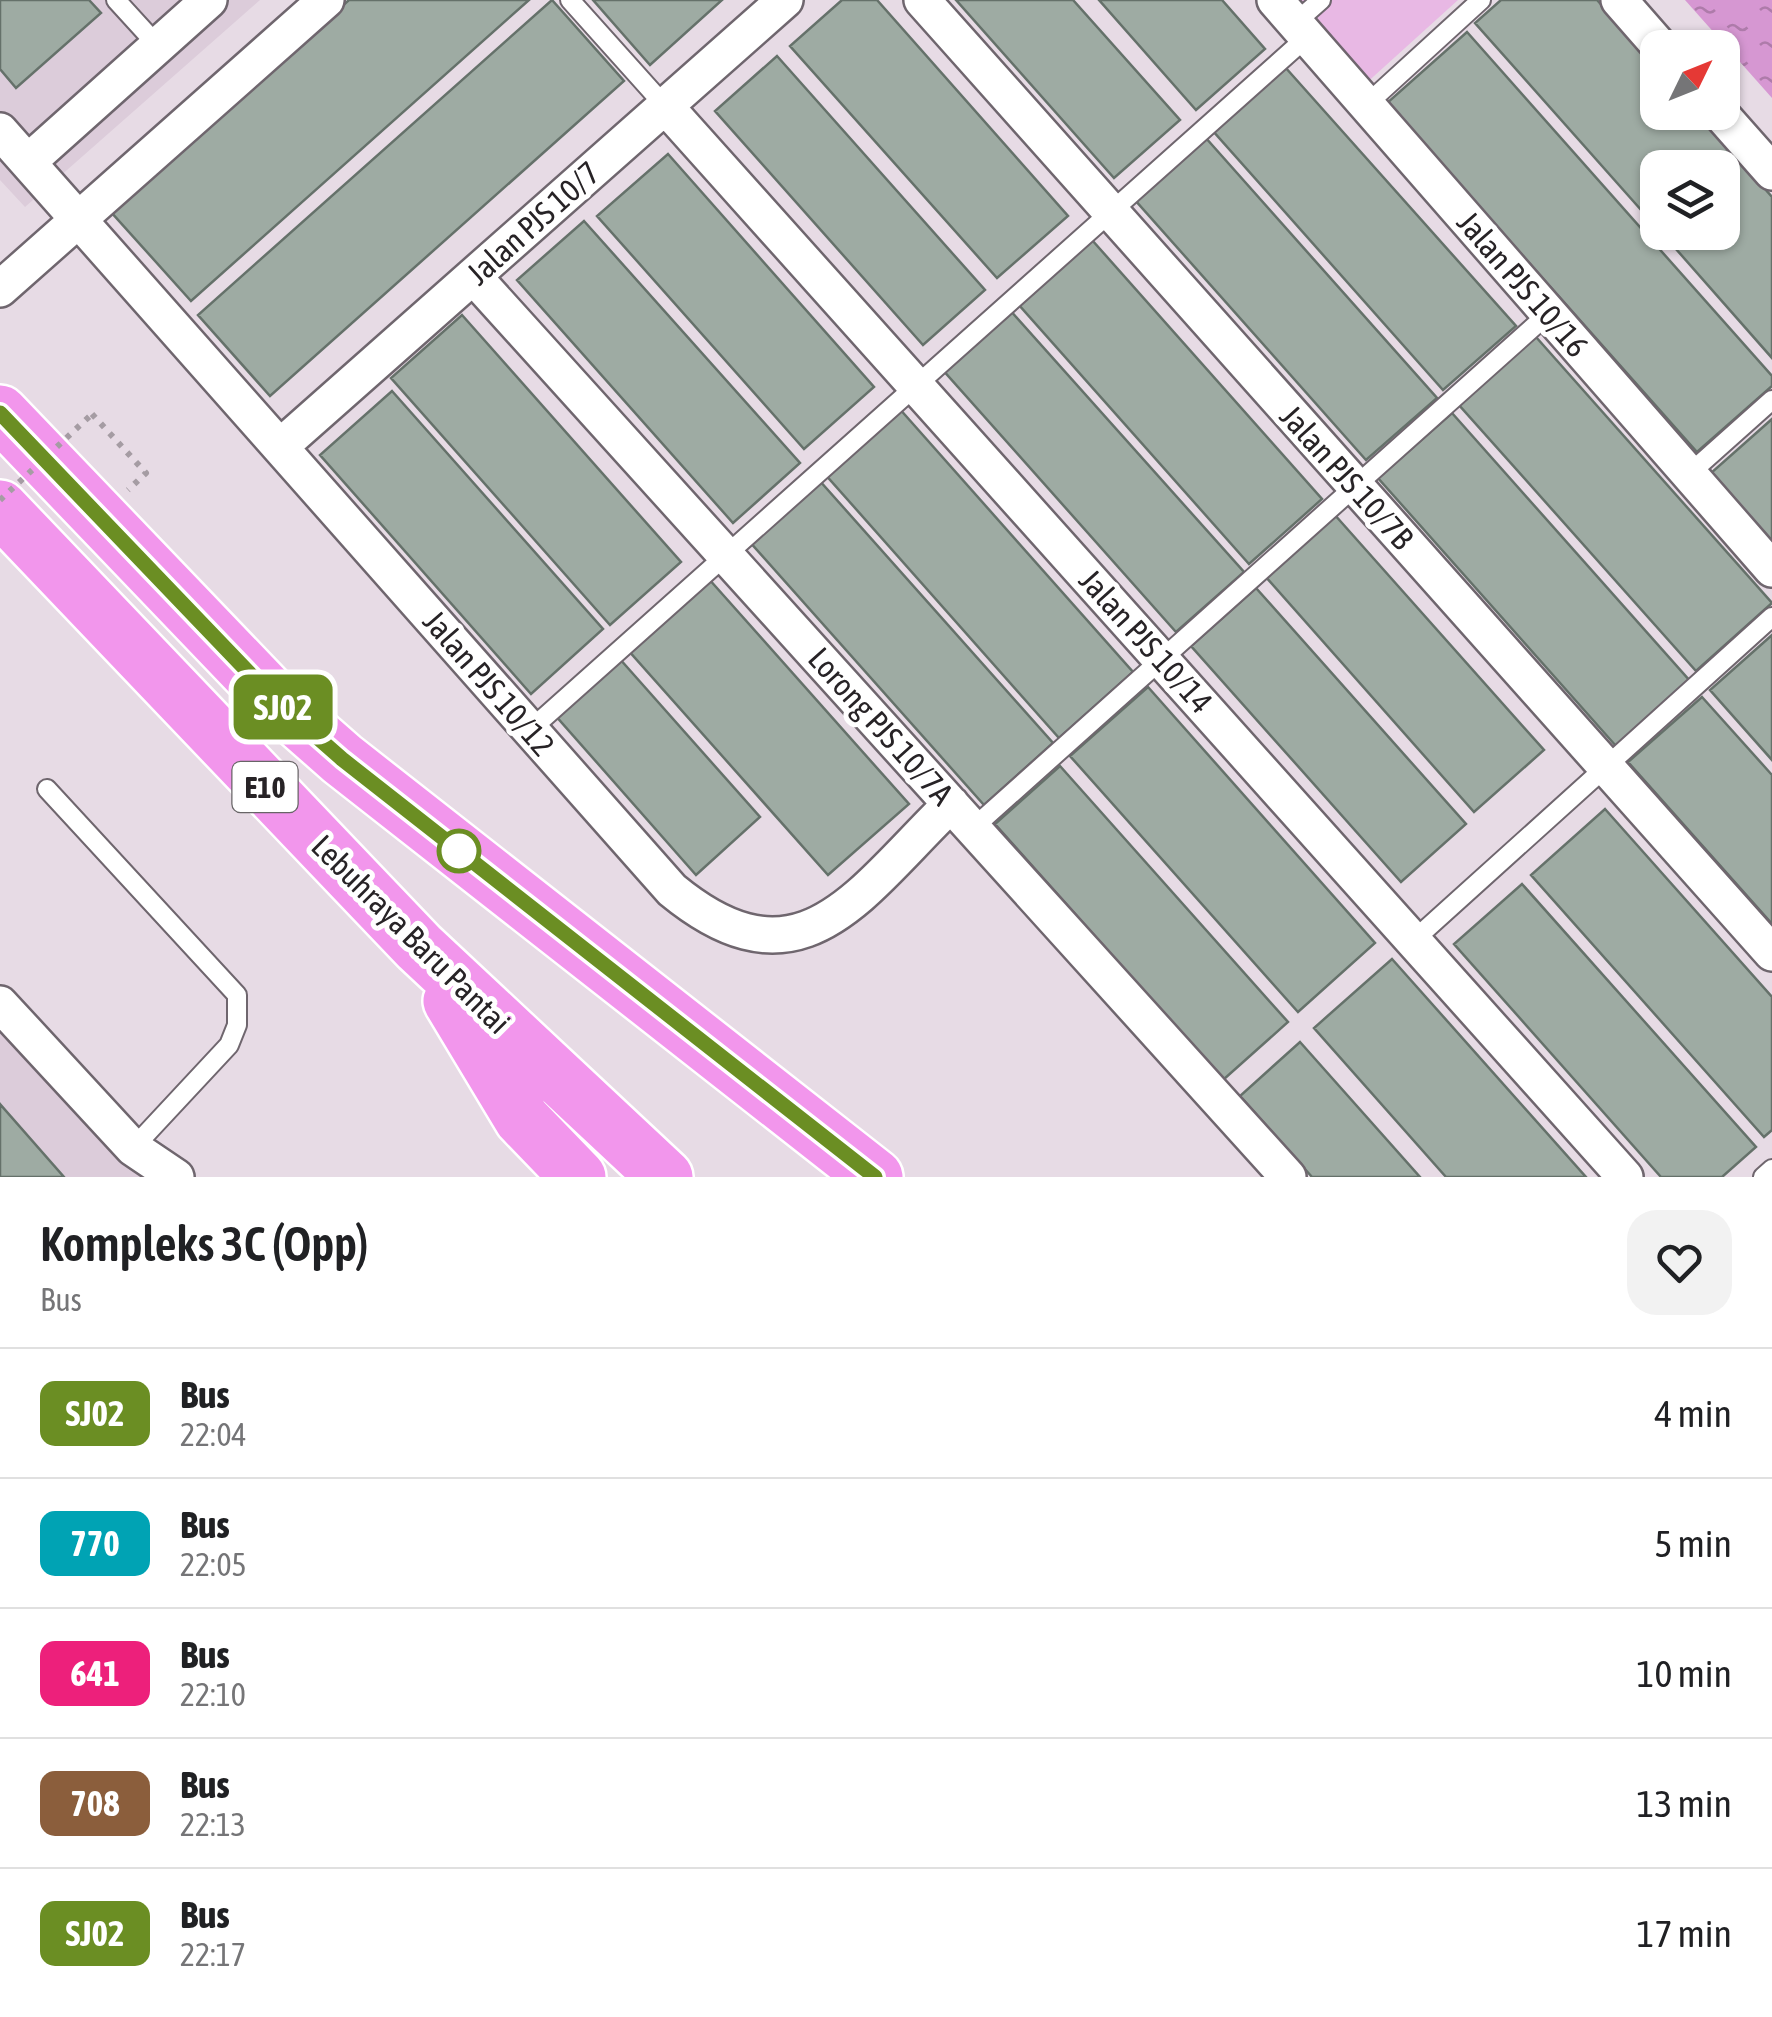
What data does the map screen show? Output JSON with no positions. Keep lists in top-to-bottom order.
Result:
{
  "streets": {
    "highway": ["E10", "Lebuhraya Baru Pantai"],
    "street": [
      "Jalan PJS 10/7",
      "Jalan PJS 10/16",
      "Jalan PJS 10/7B",
      "Jalan PJS 10/14",
      "Jalan PJS 10/12",
      "Lorong PJS 10/7A"
    ]
  },
  "crossings": [
    ["Jalan PJS 10/7", "Jalan PJS 10/14"],
    ["Jalan PJS 10/7", "Jalan PJS 10/12"],
    ["Jalan PJS 10/7", "Lorong PJS 10/7A"],
    ["Jalan PJS 10/12", "Lorong PJS 10/7A"]
  ],
  "lines": ["bus line SJ02"],
  "north": "top right",
  "page": {
    "on_map": "SJ02",
    "heading": ["Kompleks 3C (Opp)", "Bus"],
    "list": [
      {
        "mark": "SJ02",
        "name": "Bus",
        "note": "22:04",
        "value": "4 min"
      },
      {
        "mark": "770",
        "name": "Bus",
        "note": "22:05",
        "value": "5 min"
      },
      {
        "mark": "641",
        "name": "Bus",
        "note": "22:10",
        "value": "10 min"
      },
      {
        "mark": "708",
        "name": "Bus",
        "note": "22:13",
        "value": "13 min"
      },
      {
        "mark": "SJ02",
        "name": "Bus",
        "note": "22:17",
        "value": "17 min"
      }
    ]
  }
}
